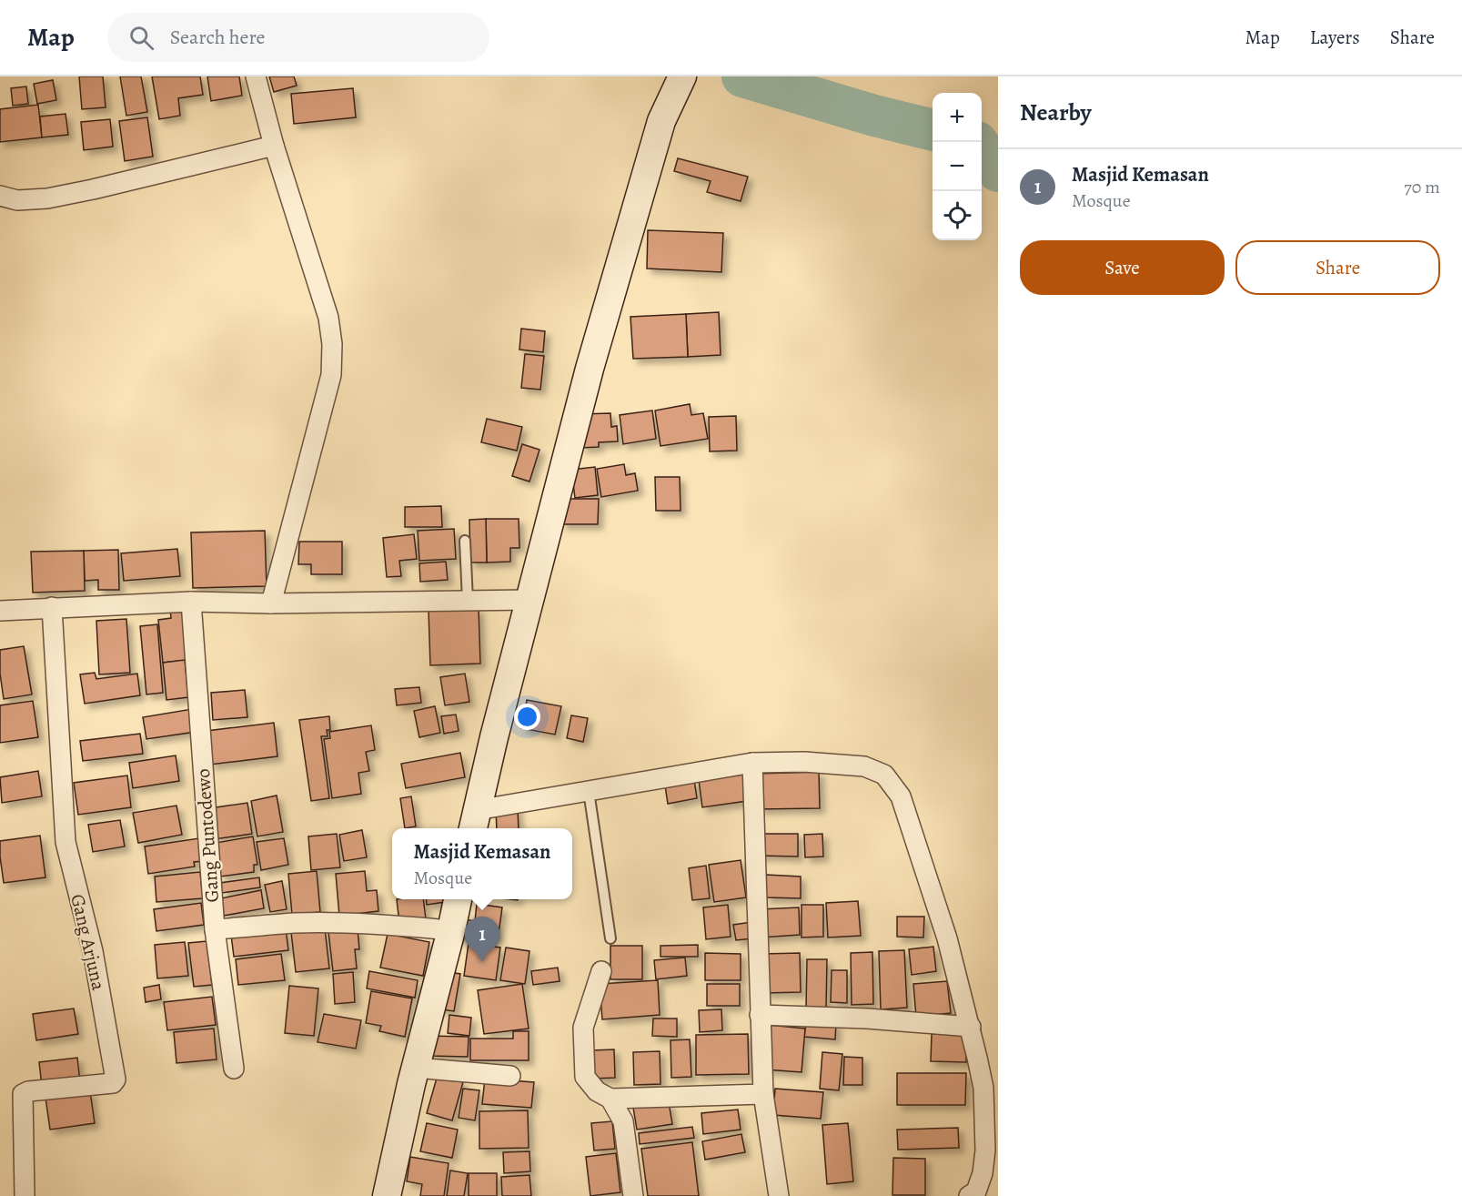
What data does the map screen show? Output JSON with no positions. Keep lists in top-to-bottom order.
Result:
{
  "streets": {
    "street": ["Gang Puntodewo", "Gang Arjuna"]
  },
  "page": {
    "header": "Map",
    "search": "Search here",
    "nav": ["Map", "Layers", "Share"],
    "heading": "Nearby",
    "map_buttons": ["+", "−"],
    "list": [
      {
        "mark": "1",
        "name": "Masjid Kemasan",
        "note": "Mosque",
        "value": "70 m"
      }
    ],
    "buttons": ["Save", "Share"],
    "popup": ["Masjid Kemasan", "Mosque"],
    "pins": "1"
  }
}
